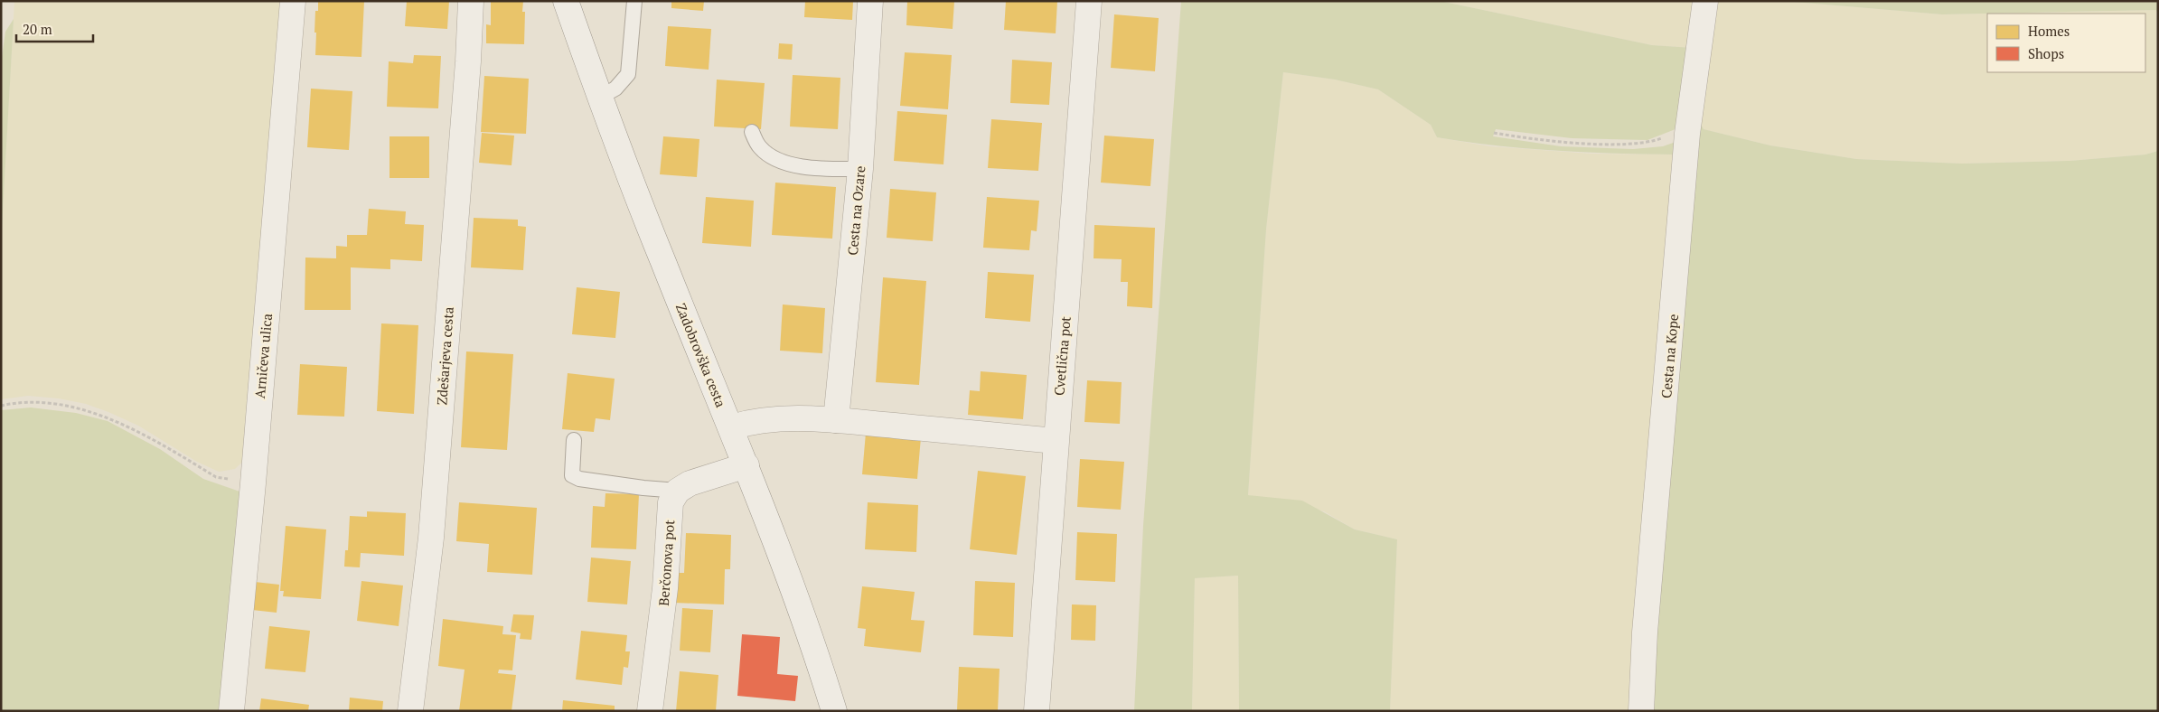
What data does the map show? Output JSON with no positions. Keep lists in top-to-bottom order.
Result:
{
  "streets": {
    "street": [
      "Cesta na Ozare",
      "Zadobrovška cesta",
      "Arničeva ulica",
      "Zdešarjeva cesta",
      "Cvetlična pot",
      "Cesta na Kope",
      "Berčonova pot"
    ]
  },
  "legend": ["Homes", "Shops"],
  "scale_bar": "20 m"
}
